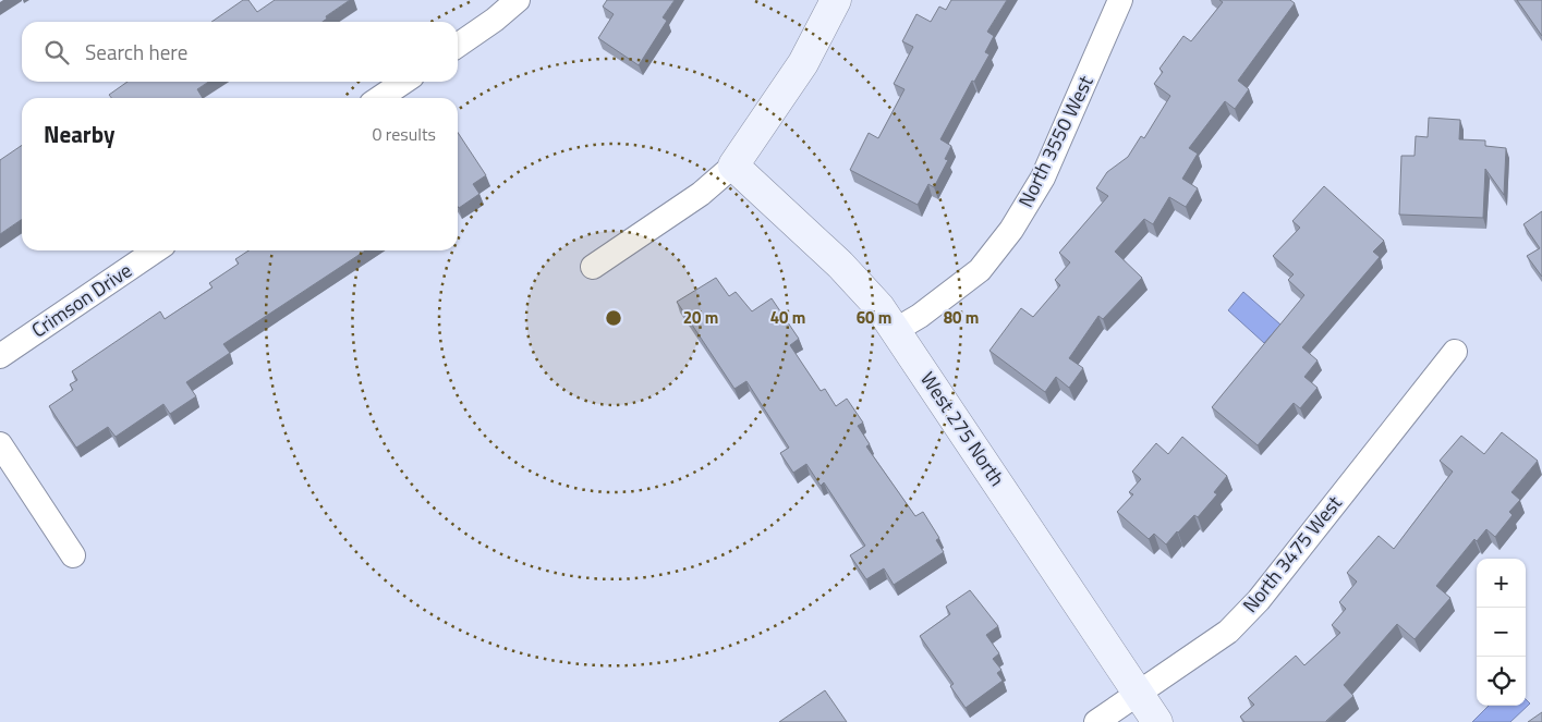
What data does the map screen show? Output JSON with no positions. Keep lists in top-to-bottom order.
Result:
{
  "streets": {
    "street": [
      "North 3550 West",
      "Crimson Drive",
      "West 275 North",
      "North 3475 West"
    ]
  },
  "crossings": [
    ["North 3550 West", "West 275 North"],
    ["West 275 North", "North 3475 West"]
  ],
  "page": {
    "search": "Search here",
    "heading": ["Nearby", "0 results"],
    "map_buttons": ["+", "−"]
  },
  "rings": [
    "20 m",
    "40 m",
    "60 m",
    "80 m"
  ]
}
